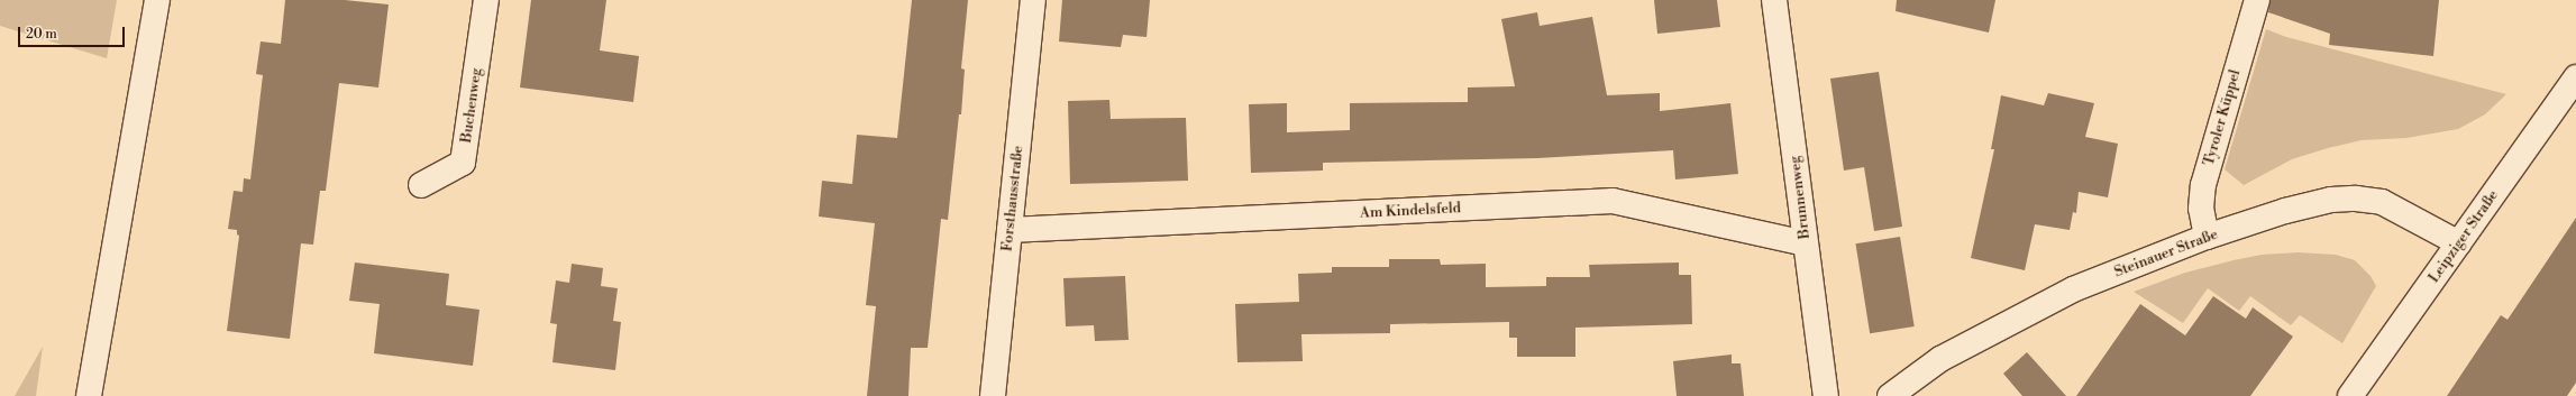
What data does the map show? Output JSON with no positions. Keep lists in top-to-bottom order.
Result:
{
  "streets": {
    "street": [
      "Buchenweg",
      "Tyroler Küppel",
      "Brunnenweg",
      "Forsthausstraße",
      "Am Kindelsfeld",
      "Leipziger Straße",
      "Steinauer Straße"
    ]
  },
  "crossings": [
    ["Tyroler Küppel", "Steinauer Straße"],
    ["Brunnenweg", "Am Kindelsfeld"],
    ["Forsthausstraße", "Am Kindelsfeld"],
    ["Leipziger Straße", "Steinauer Straße"]
  ],
  "scale_bar": "20 m"
}
